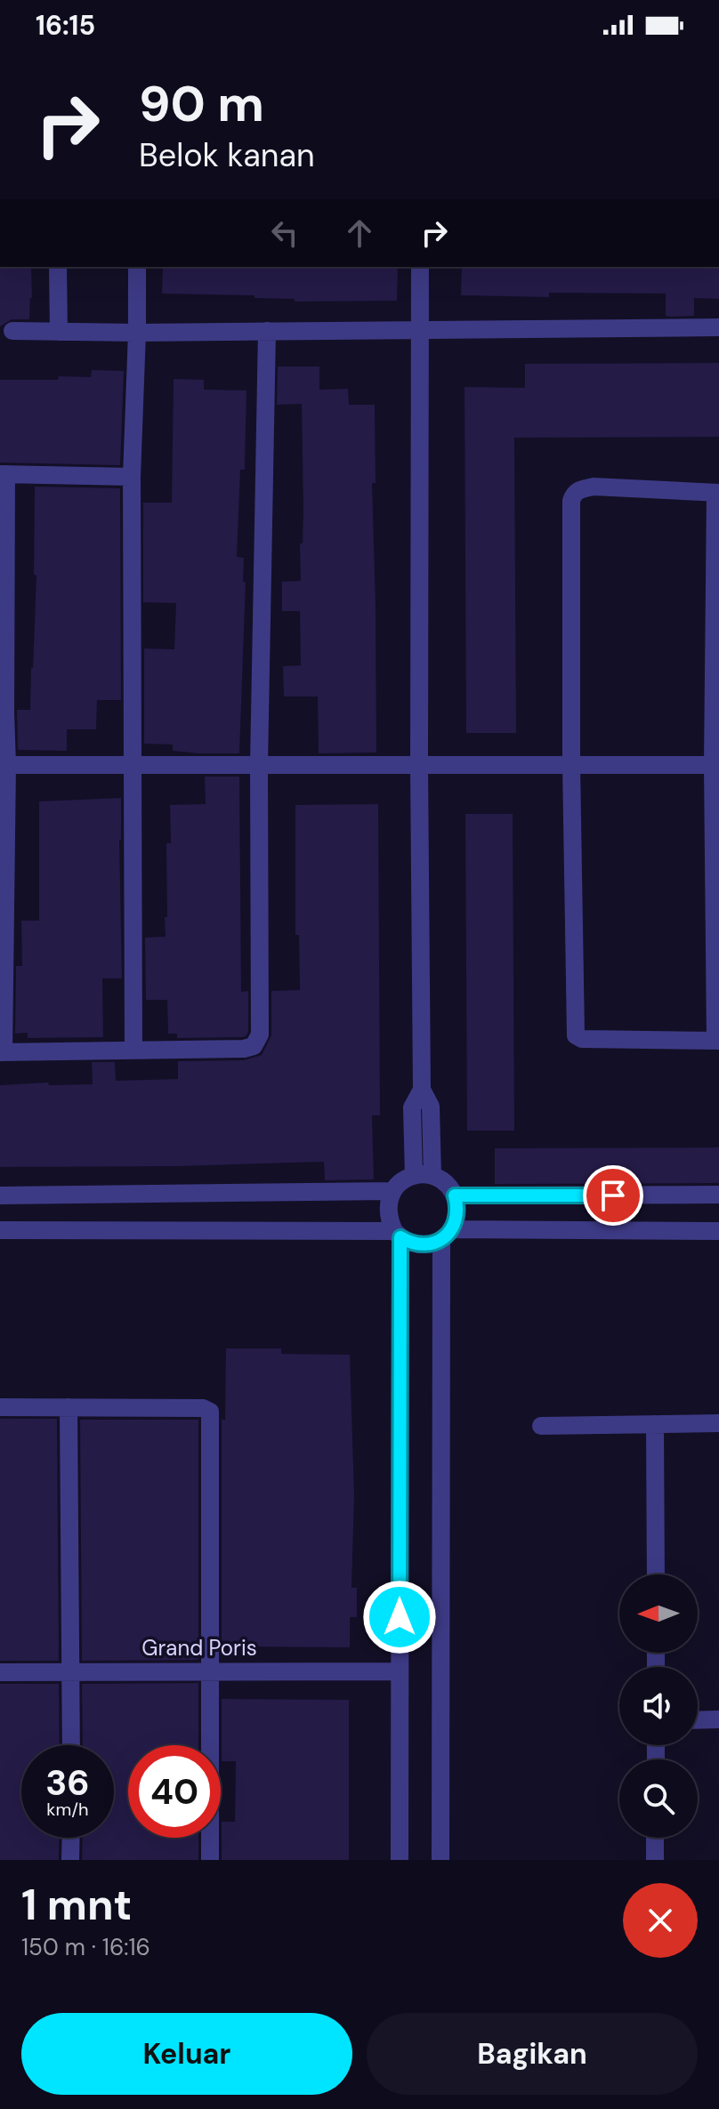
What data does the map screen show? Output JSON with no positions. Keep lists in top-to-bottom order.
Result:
{
  "streets": {
    "street": ["Grand Poris"]
  },
  "north": "left",
  "page": {
    "status": "16:15",
    "turn": ["90 m", "Belok kanan"],
    "speed": "36 km/h",
    "limit": "40",
    "heading": ["1 mnt", "150 m · 16:16"],
    "buttons": ["Keluar", "Bagikan"]
  }
}
